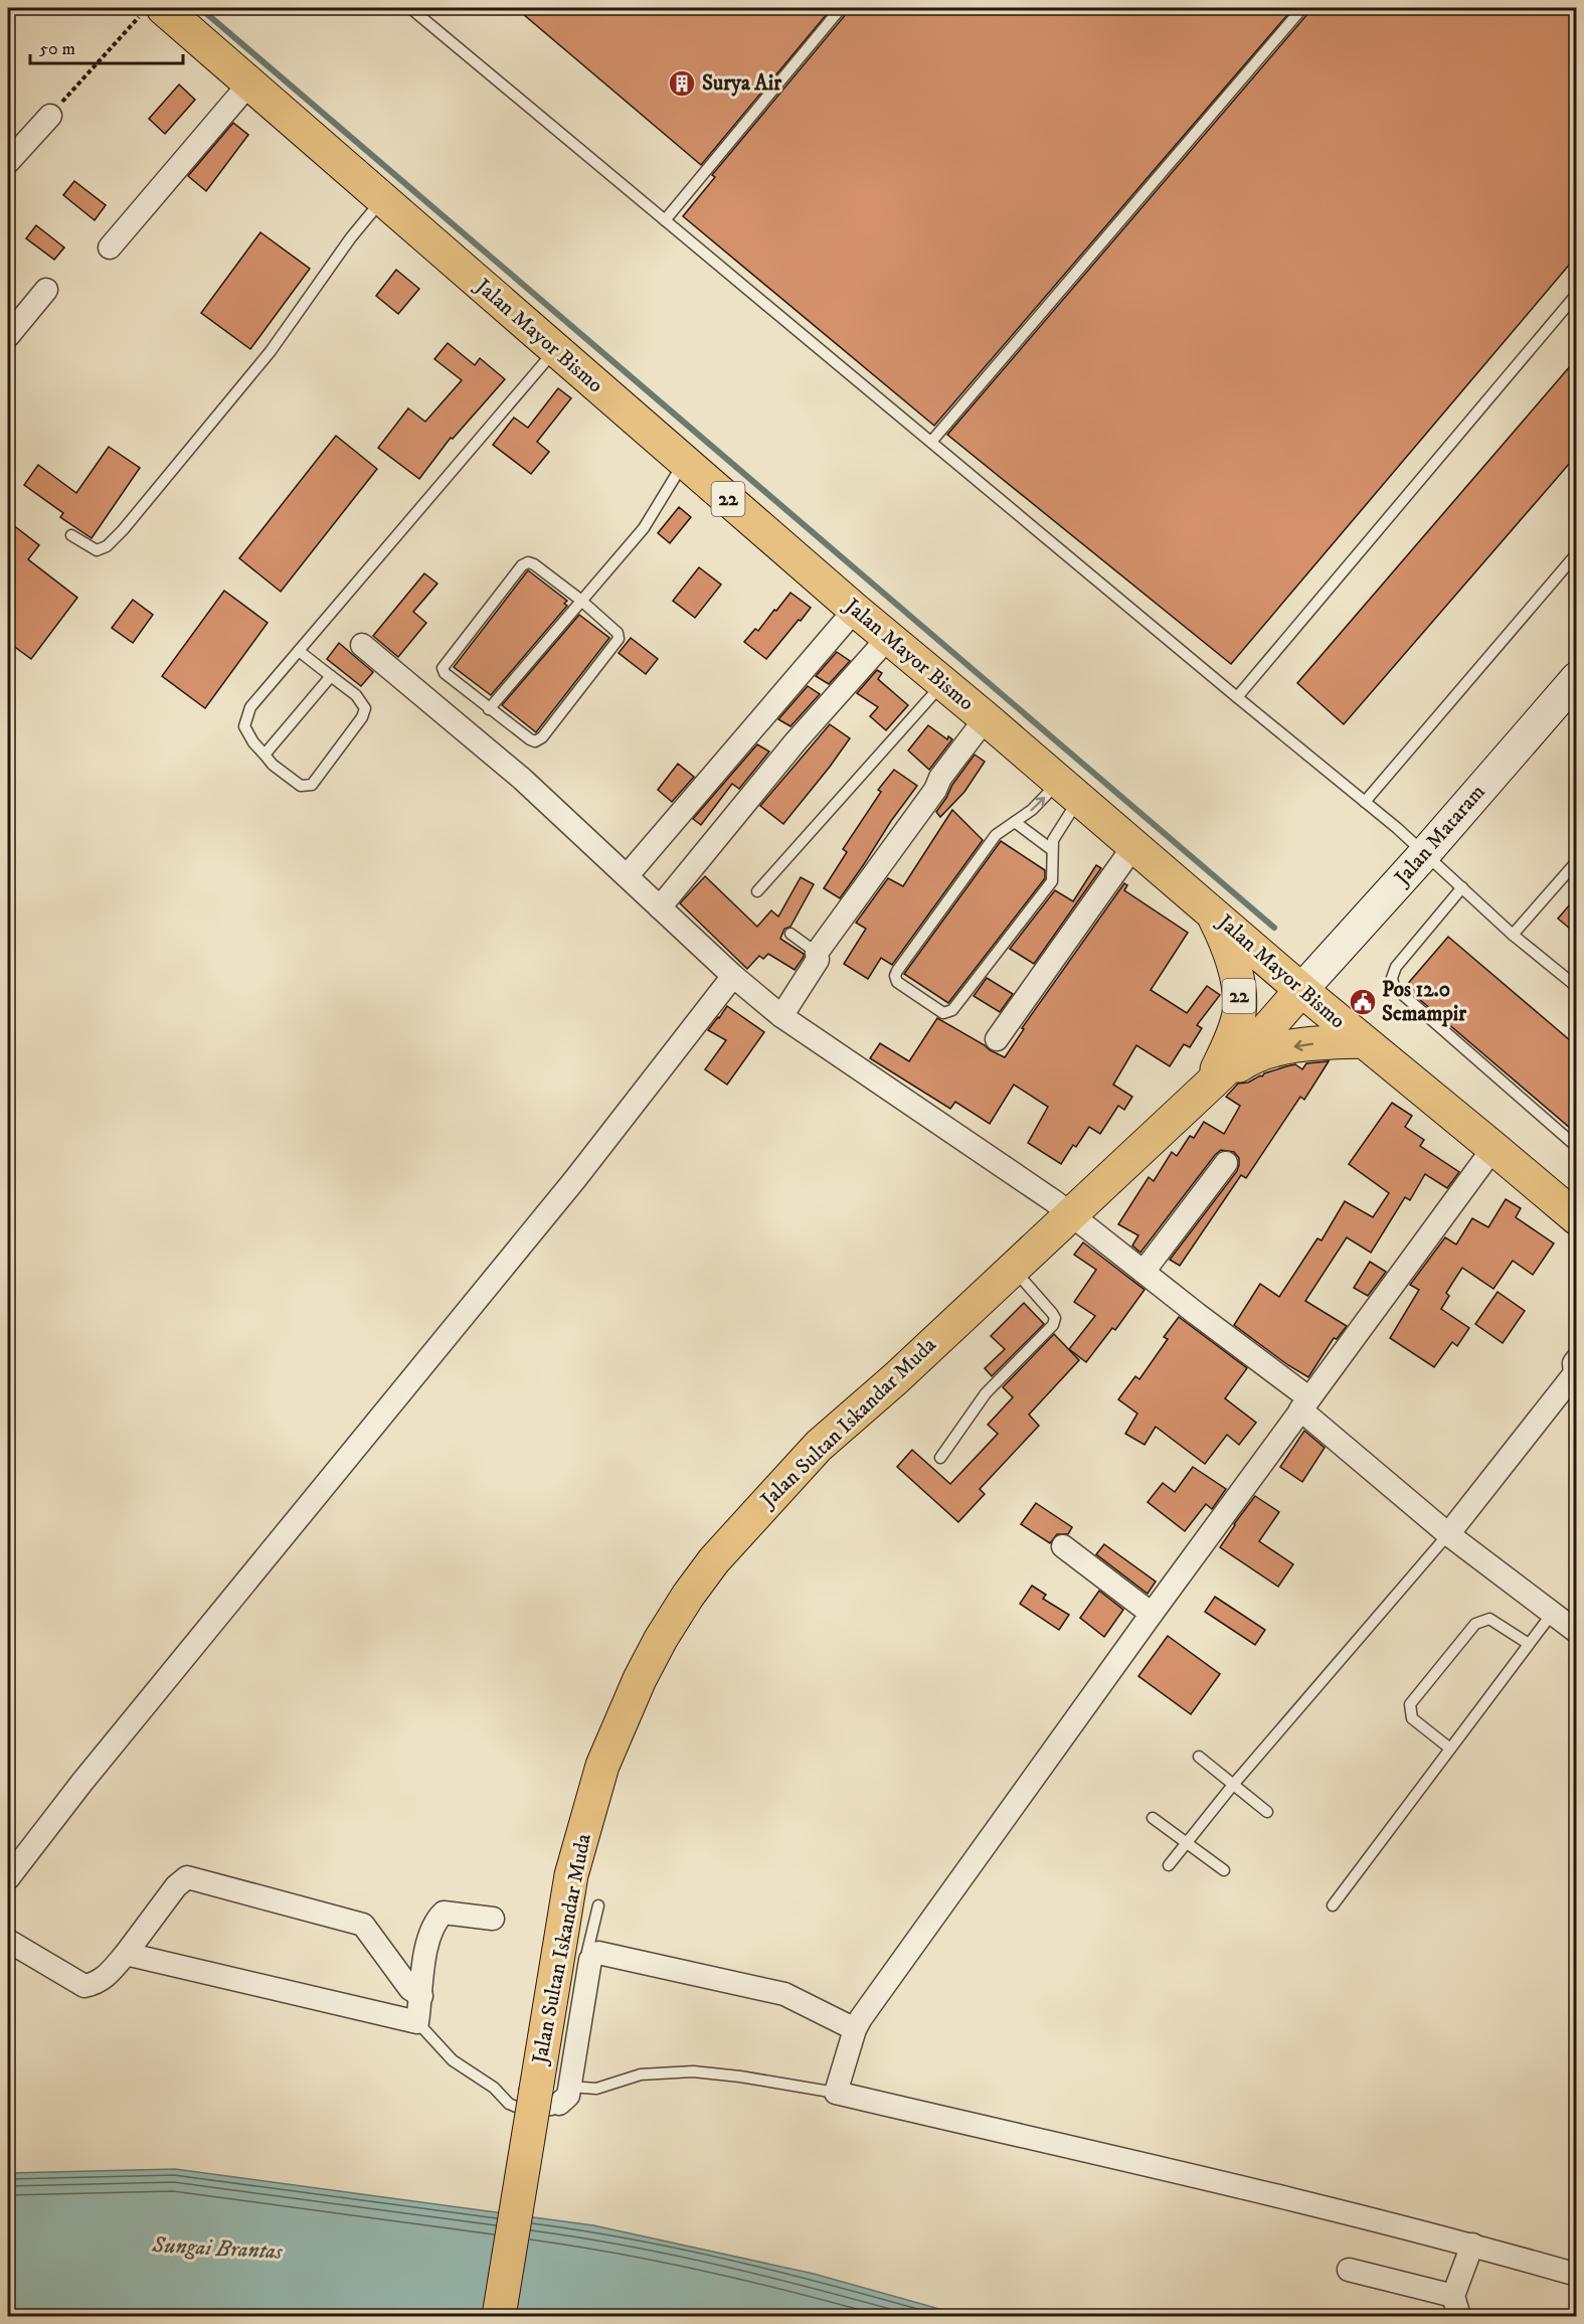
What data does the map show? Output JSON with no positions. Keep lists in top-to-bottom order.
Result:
{
  "streets": {
    "main road": [
      "Jalan Mayor Bismo",
      "22",
      "Jalan Mataram",
      "Jalan Sultan Iskandar Muda"
    ]
  },
  "crossings": [
    ["Jalan Mayor Bismo", "22"],
    ["Jalan Mayor Bismo", "Jalan Mataram"],
    ["Jalan Mayor Bismo", "Jalan Sultan Iskandar Muda"],
    ["22", "Jalan Sultan Iskandar Muda"],
    ["Jalan Mataram", "Jalan Sultan Iskandar Muda"]
  ],
  "water": ["Sungai Brantas"],
  "places": {
    "building": ["Surya Air"],
    "public building": ["Pos 12.0 Semampir"]
  },
  "scale_bar": "50 m"
}
